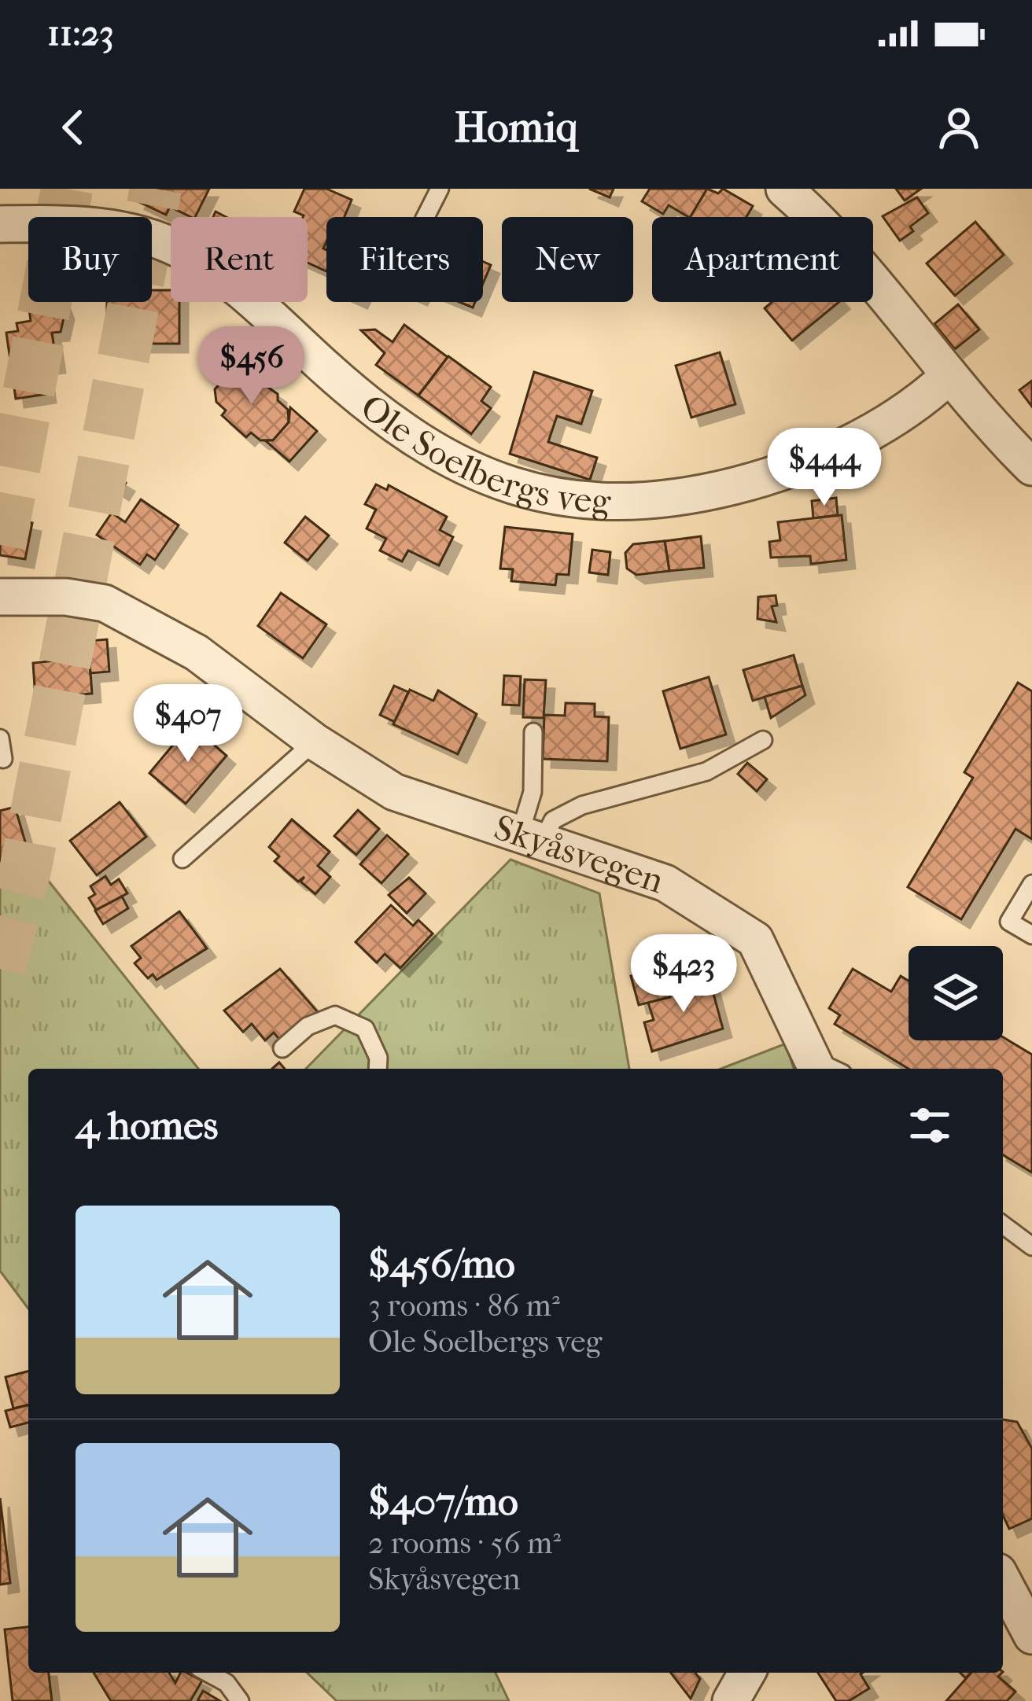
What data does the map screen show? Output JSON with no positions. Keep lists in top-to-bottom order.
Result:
{
  "streets": {
    "street": ["Ole Soelbergs veg", "Skyåsvegen"]
  },
  "page": {
    "status": "11:23",
    "header": "Homiq",
    "chip": [
      "Buy",
      "Rent",
      "Filters",
      "New",
      "Apartment"
    ],
    "price": [
      "$456",
      "$444",
      "$407",
      "$423"
    ],
    "heading": "4 homes",
    "list": [
      {
        "name": "$456/mo",
        "note": "3 rooms · 86 m² · Ole Soelbergs veg"
      },
      {
        "name": "$407/mo",
        "note": "2 rooms · 56 m² · Skyåsvegen"
      }
    ]
  }
}
